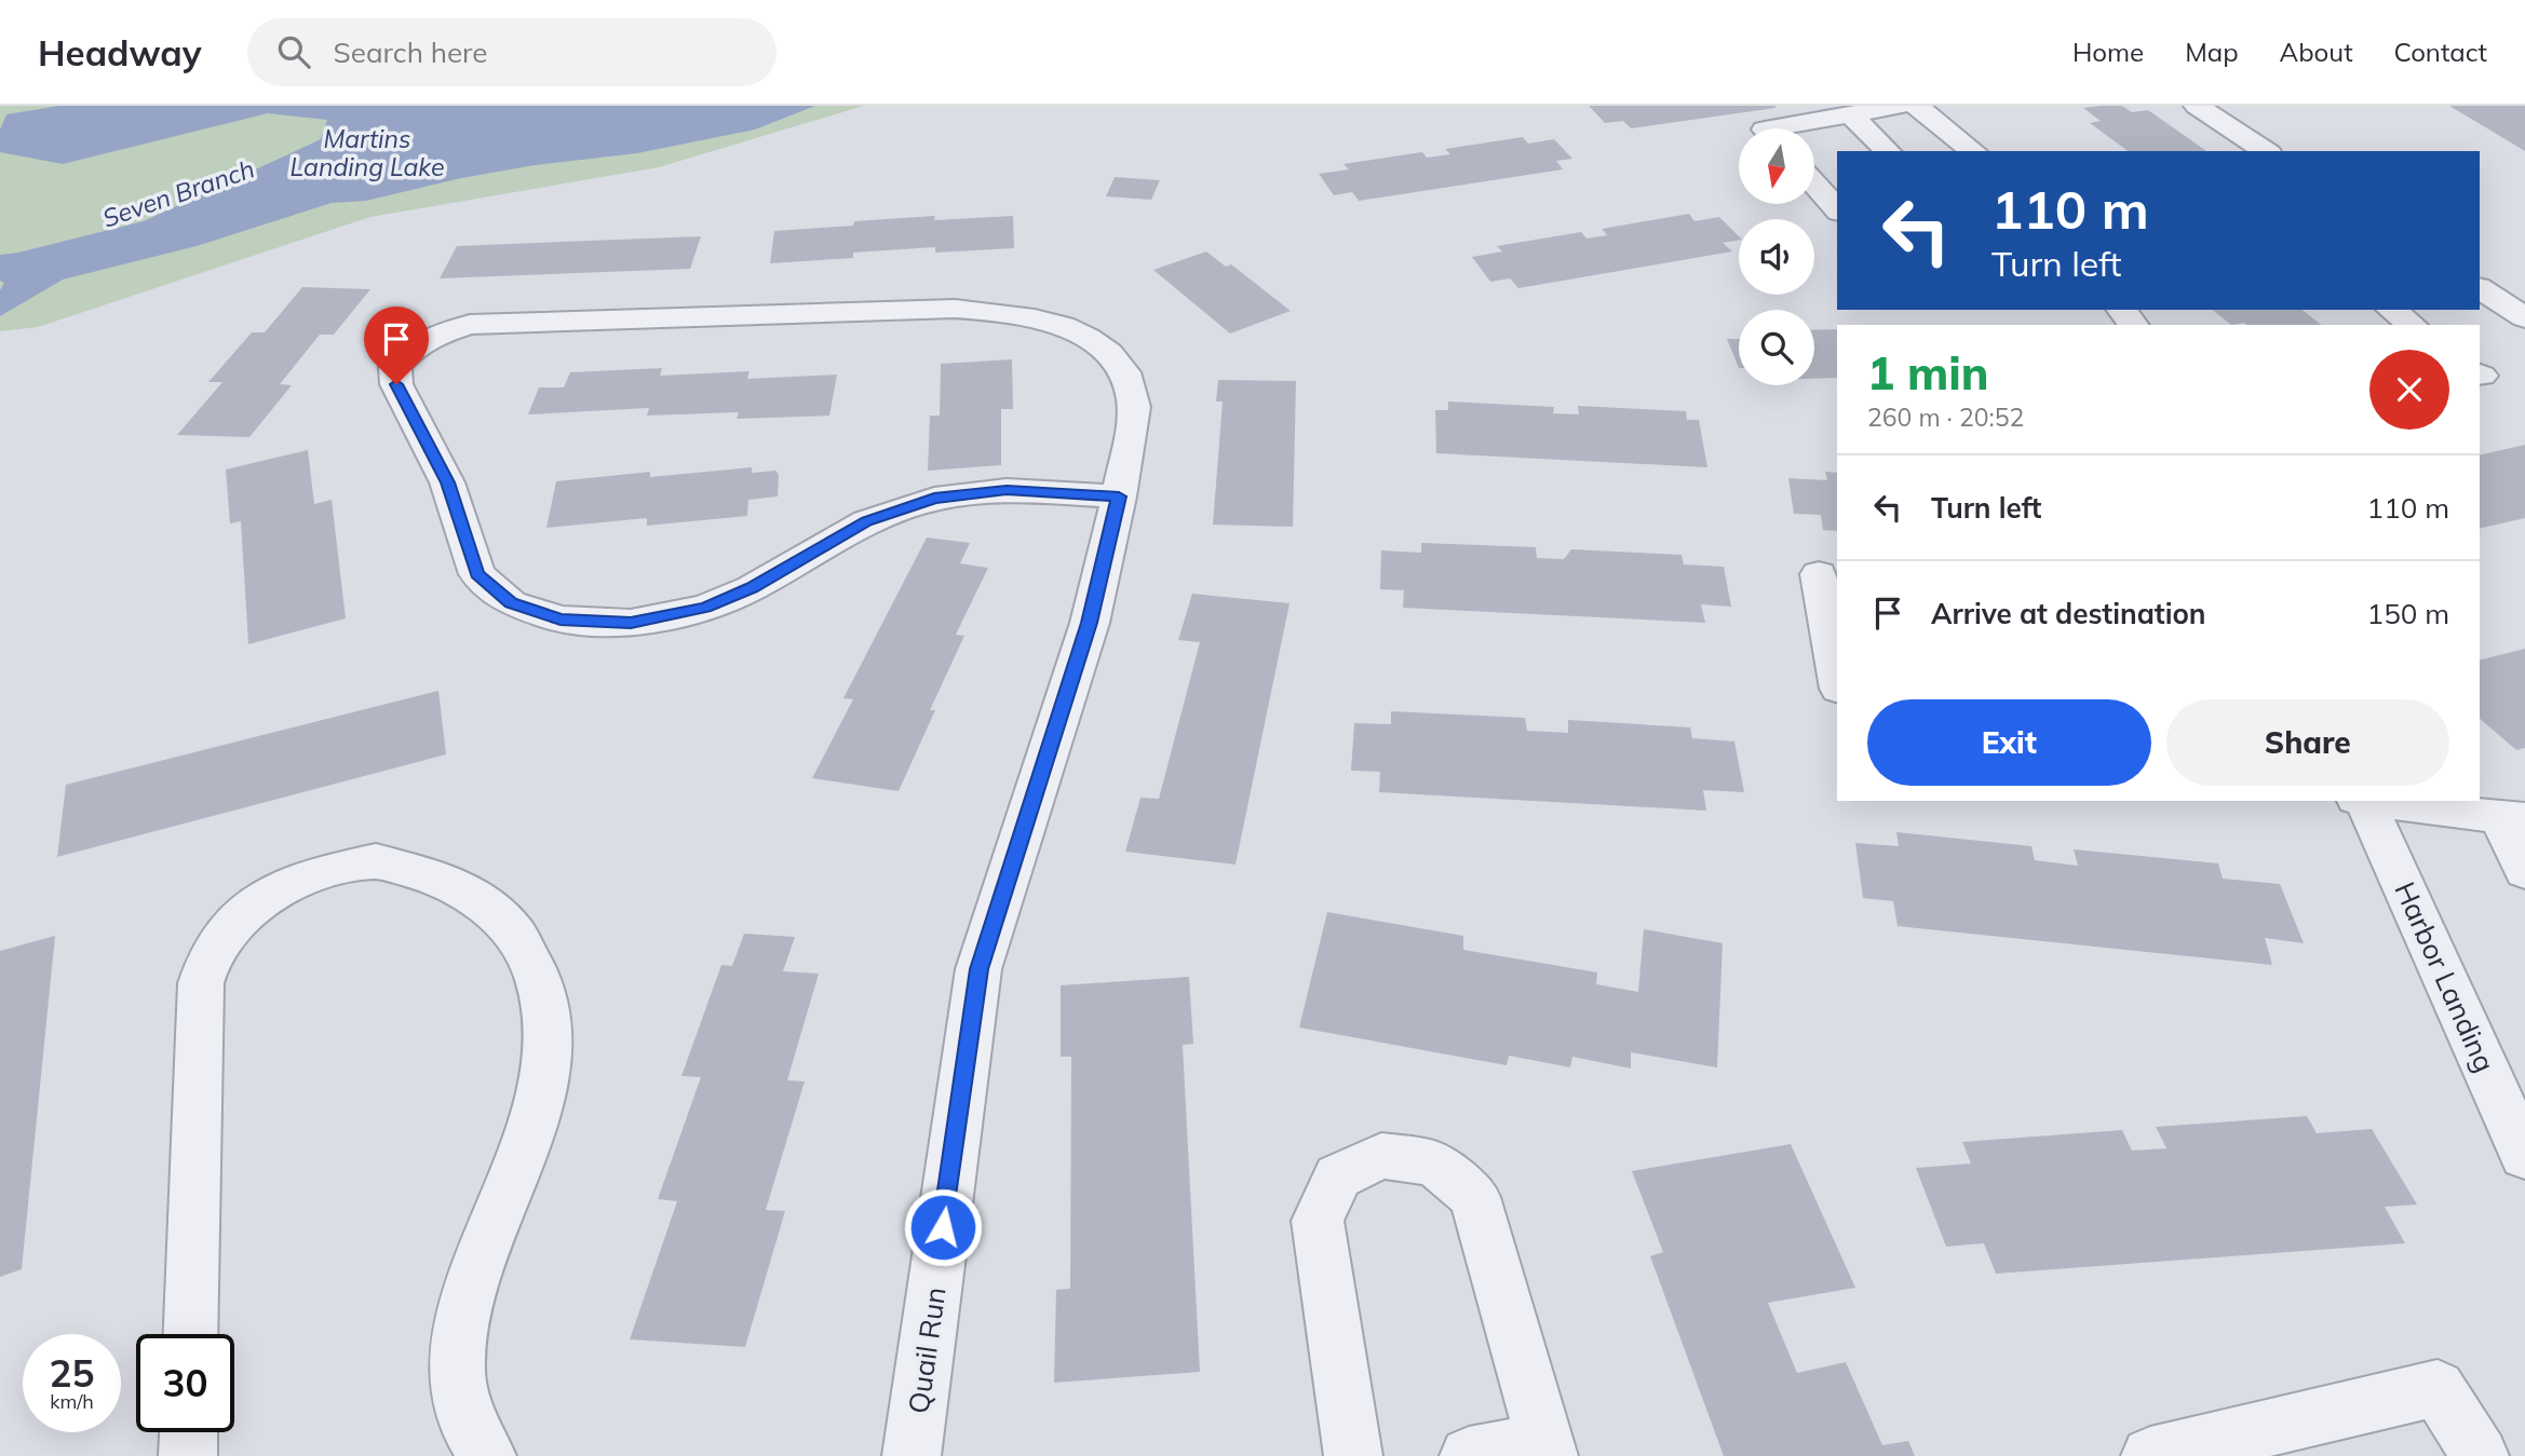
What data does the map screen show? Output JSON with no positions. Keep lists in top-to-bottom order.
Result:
{
  "streets": {
    "street": ["Harbor Landing", "Quail Run"]
  },
  "water": ["Martins Landing Lake", "Seven Branch"],
  "north": "bottom",
  "page": {
    "header": "Headway",
    "search": "Search here",
    "nav": [
      "Home",
      "Map",
      "About",
      "Contact"
    ],
    "turn": ["110 m", "Turn left"],
    "heading": ["1 min", "260 m · 20:52"],
    "list": [
      {
        "name": "Turn left",
        "value": "110 m"
      },
      {
        "name": "Arrive at destination",
        "value": "150 m"
      }
    ],
    "buttons": ["Exit", "Share"],
    "speed": "25 km/h",
    "limit": "30"
  }
}
